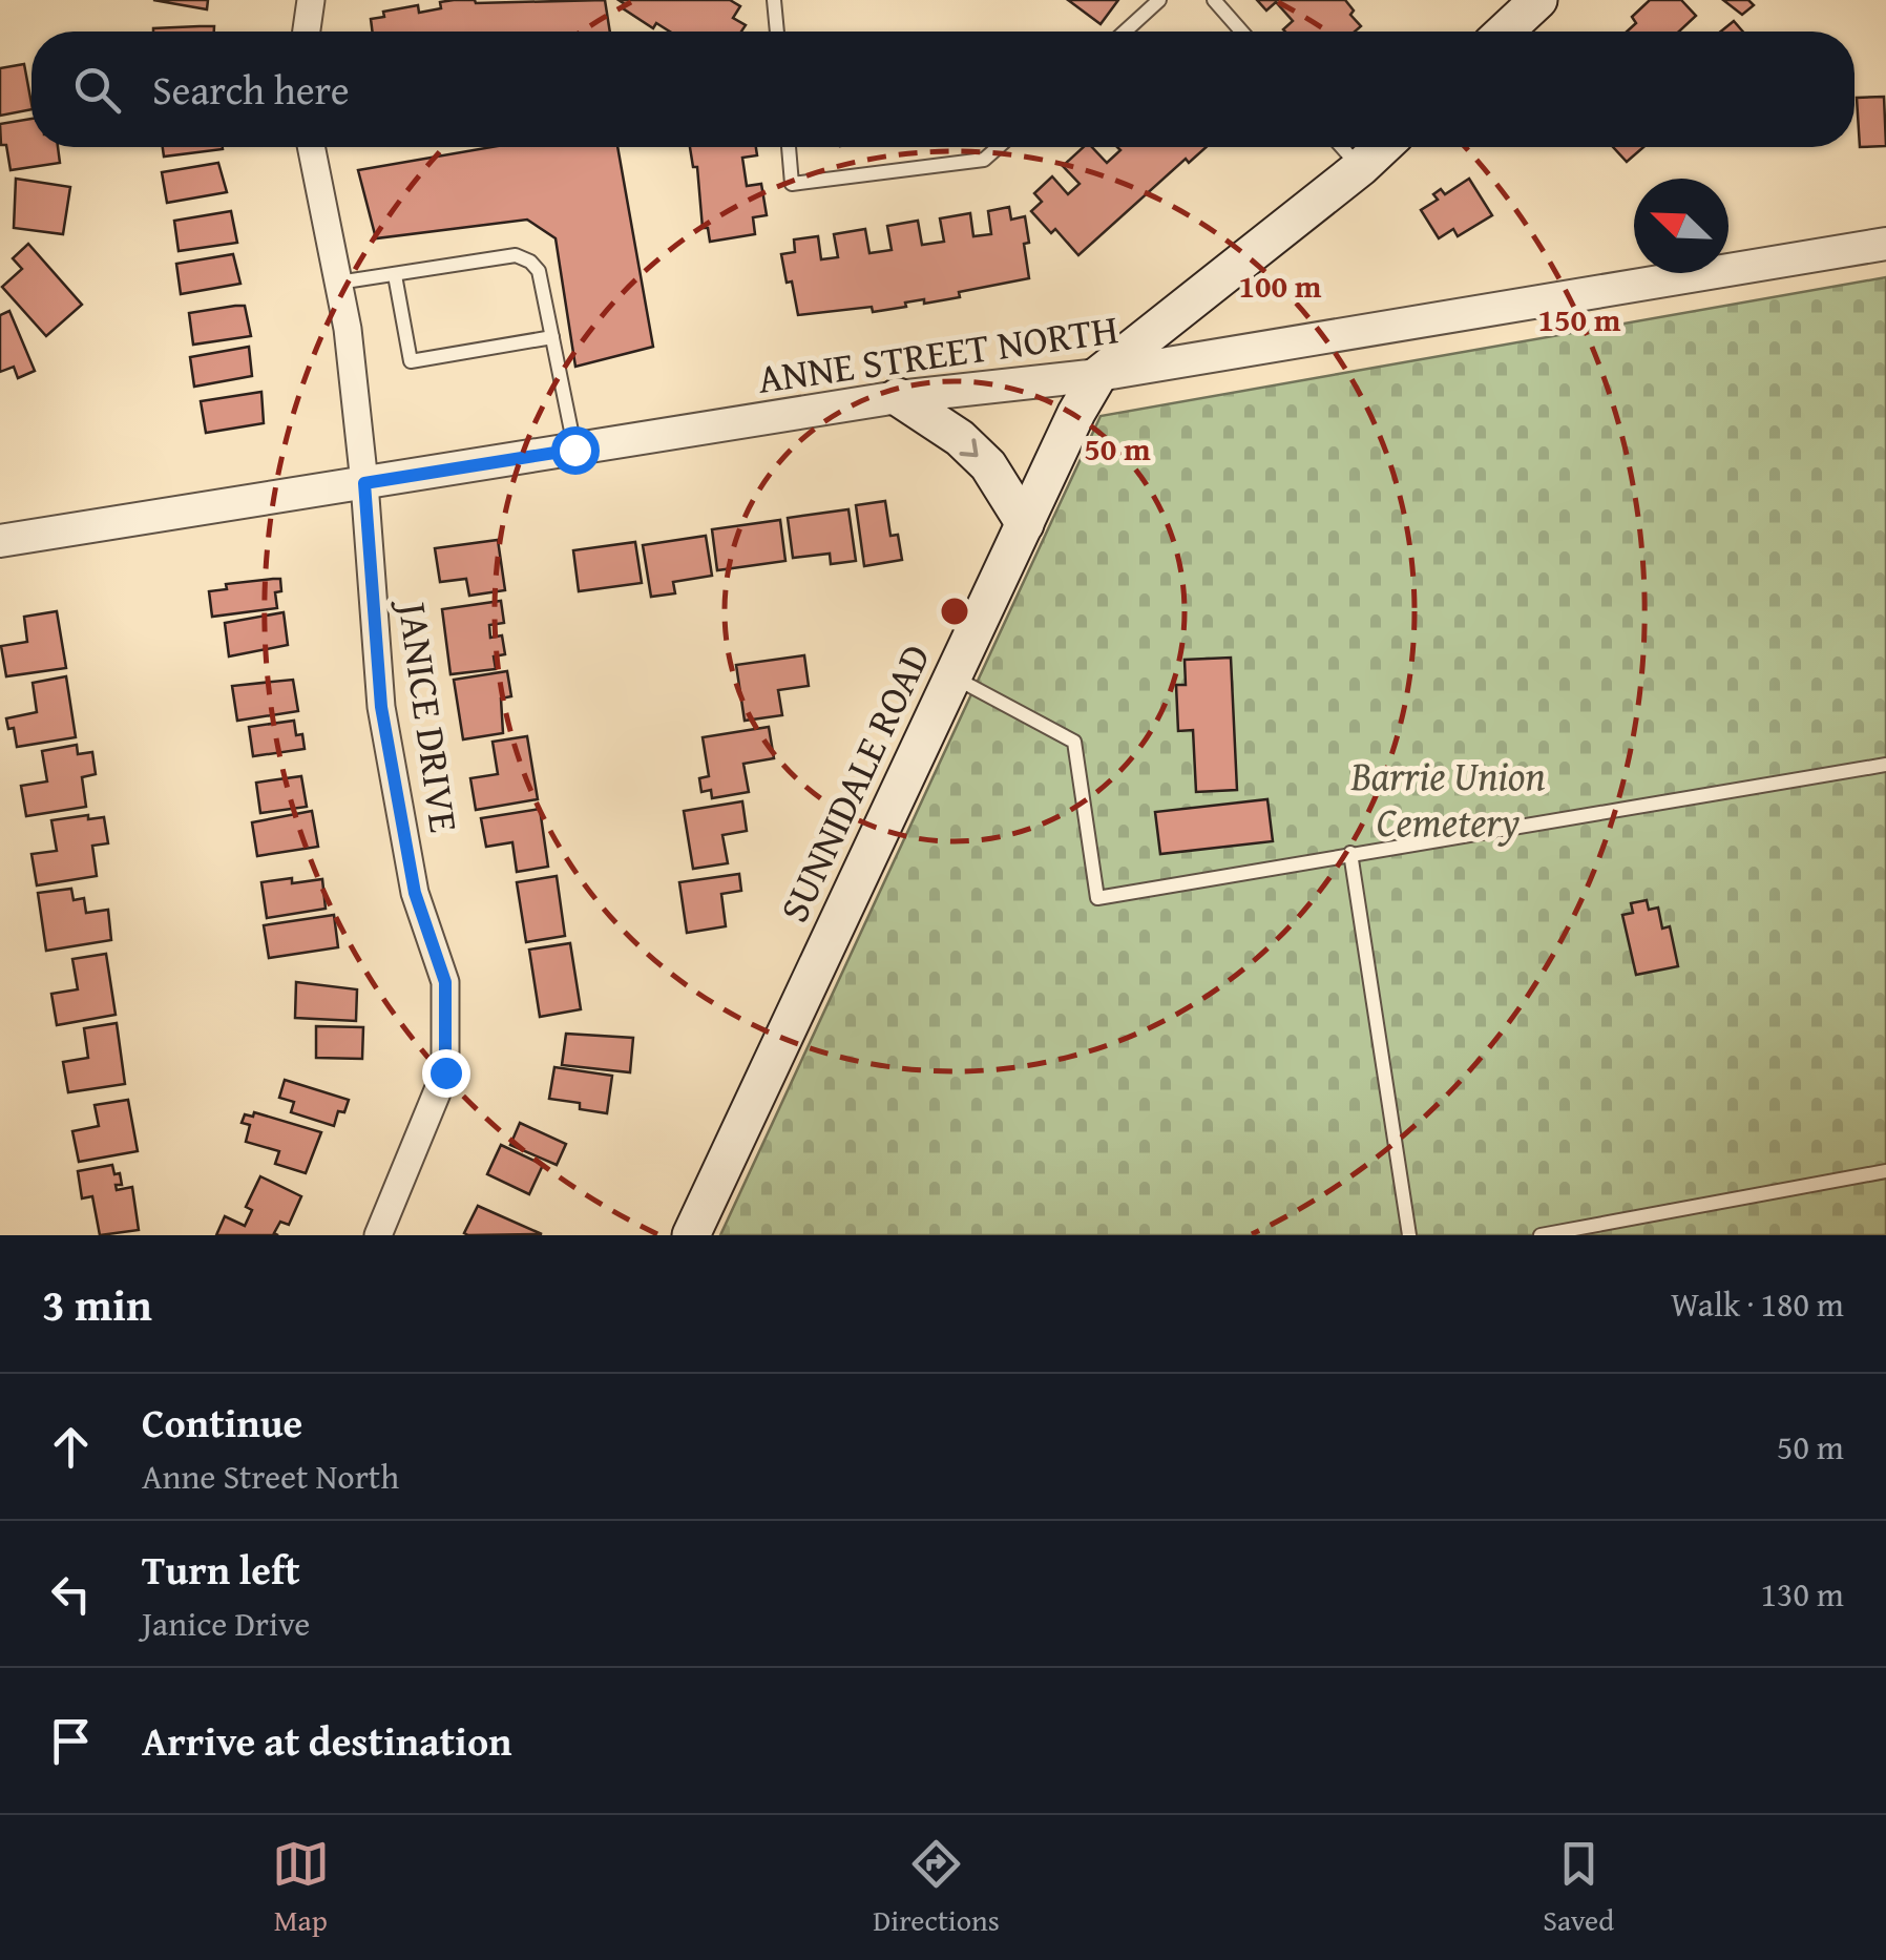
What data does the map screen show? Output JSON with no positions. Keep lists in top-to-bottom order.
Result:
{
  "streets": {
    "main road": ["SUNNIDALE ROAD"],
    "street": ["ANNE STREET NORTH", "JANICE DRIVE"]
  },
  "crossings": [
    ["ANNE STREET NORTH", "JANICE DRIVE"],
    ["ANNE STREET NORTH", "SUNNIDALE ROAD"]
  ],
  "parks": ["Barrie Union Cemetery"],
  "north": "top left",
  "page": {
    "search": "Search here",
    "heading": ["3 min", "Walk · 180 m"],
    "list": [
      ["Continue", "Anne Street North", "50 m"],
      ["Turn left", "Janice Drive", "130 m"],
      "Arrive at destination"
    ],
    "nav": ["Map", "Directions", "Saved"]
  },
  "rings": ["100 m", "150 m", "50 m"]
}
